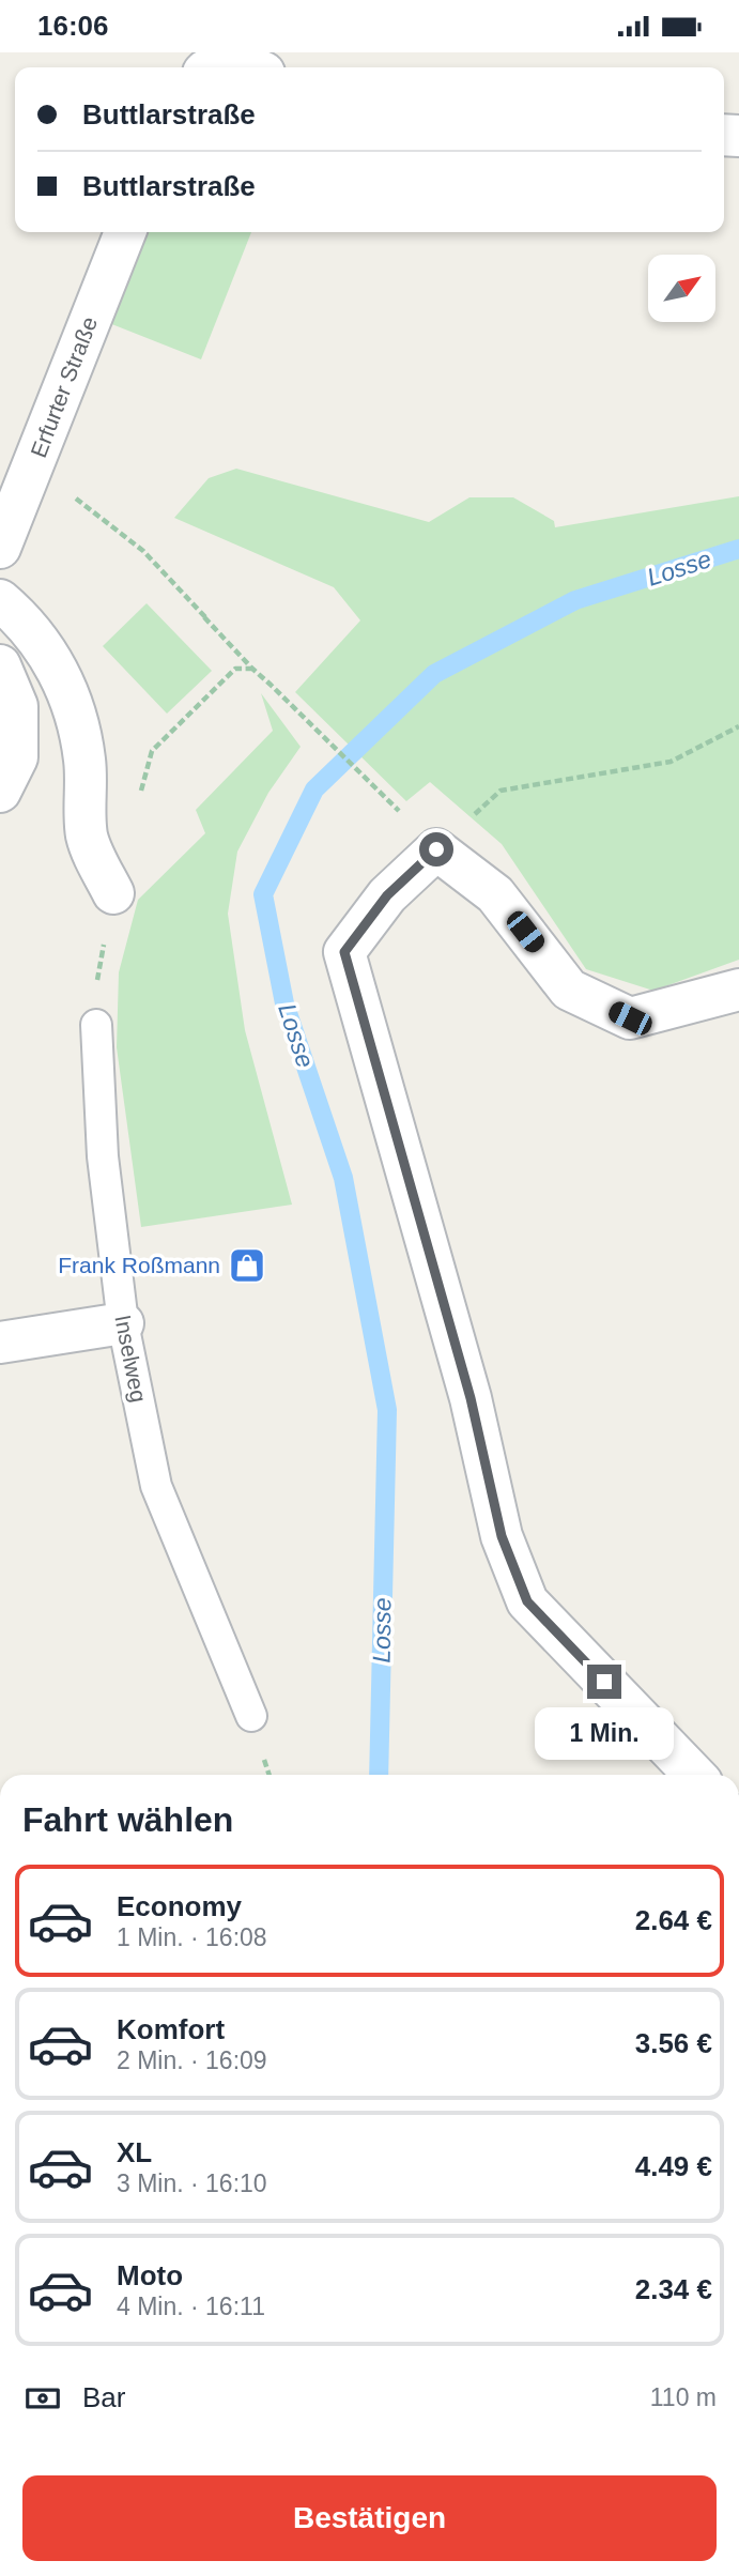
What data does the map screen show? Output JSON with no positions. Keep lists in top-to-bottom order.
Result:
{
  "streets": {
    "street": ["Erfurter Straße"],
    "lane": ["Inselweg"]
  },
  "water": ["Losse"],
  "places": {
    "shop": ["Frank Roßmann"]
  },
  "north": "top right",
  "page": {
    "status": "16:06",
    "banner": ["Buttlarstraße", "Buttlarstraße"],
    "bubble": "1 Min.",
    "heading": "Fahrt wählen",
    "list": [
      {
        "name": "Economy",
        "note": "1 Min. · 16:08",
        "value": "2.64 €"
      },
      {
        "name": "Komfort",
        "note": "2 Min. · 16:09",
        "value": "3.56 €"
      },
      {
        "name": "XL",
        "note": "3 Min. · 16:10",
        "value": "4.49 €"
      },
      {
        "name": "Moto",
        "note": "4 Min. · 16:11",
        "value": "2.34 €"
      }
    ],
    "pay": ["Bar", "110 m"],
    "buttons": "Bestätigen"
  }
}
